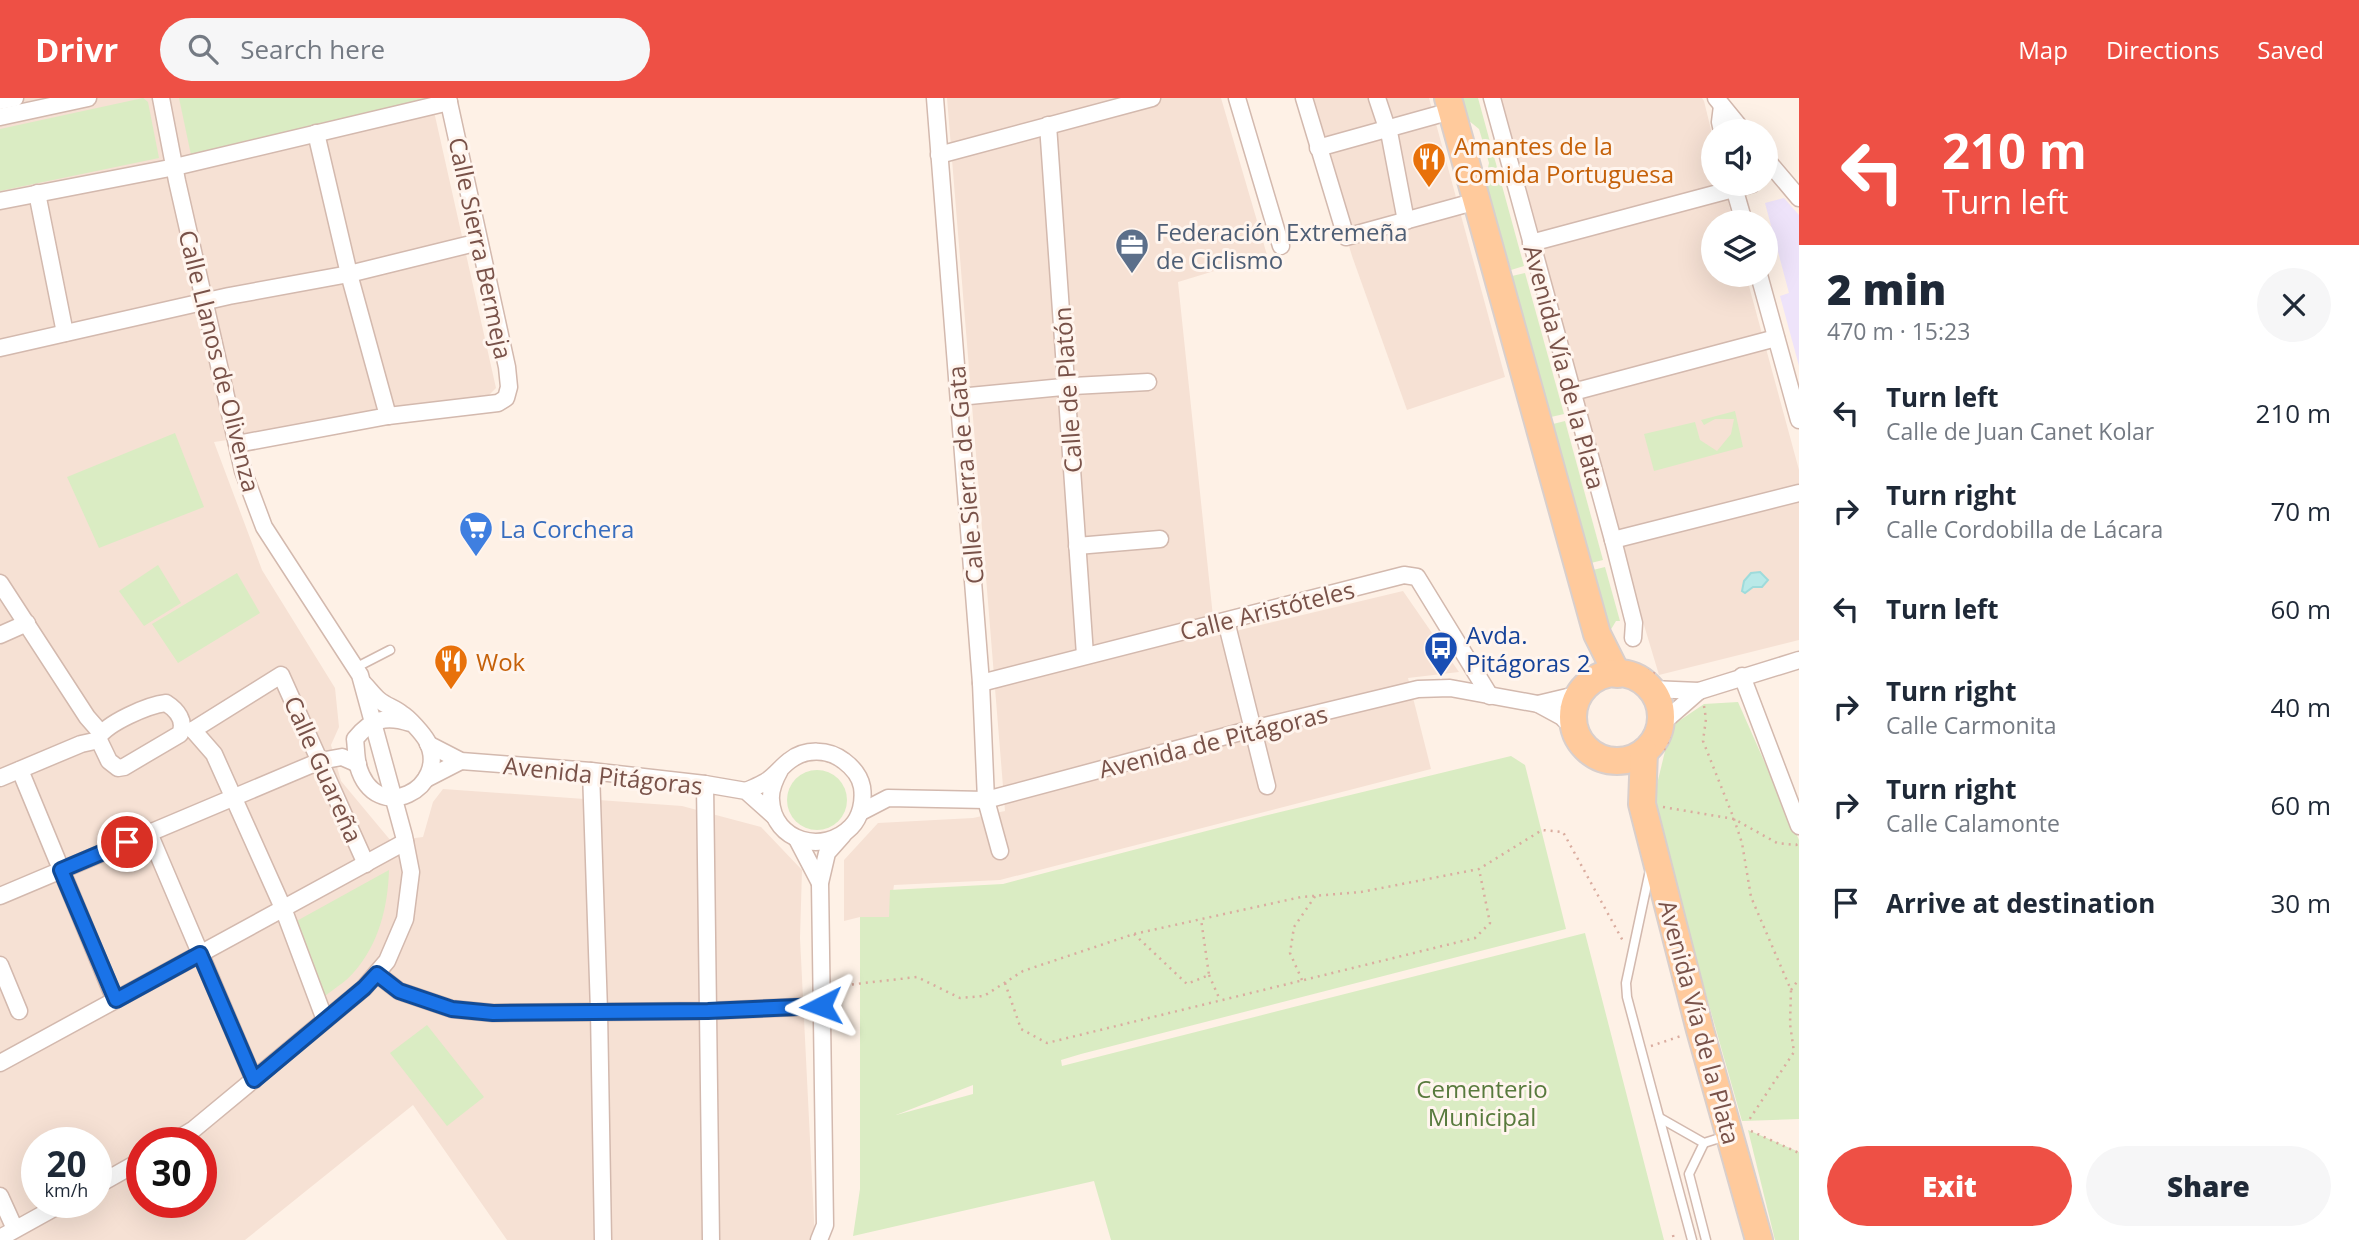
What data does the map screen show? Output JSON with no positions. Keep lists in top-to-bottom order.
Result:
{
  "streets": {
    "main road": ["Avenida Vía de la Plata"],
    "street": [
      "Calle Sierra Bermeja",
      "Calle Llanos de Olivenza",
      "Calle de Platón",
      "Calle Sierra de Gata",
      "Calle Aristóteles",
      "Avenida de Pitágoras",
      "Calle Guareña",
      "Avenida Pitágoras"
    ]
  },
  "crossings": [
    ["Calle de Platón", "Calle Aristóteles"],
    ["Calle Sierra de Gata", "Calle Aristóteles"],
    ["Calle Sierra de Gata", "Avenida de Pitágoras"],
    ["Calle Aristóteles", "Avenida de Pitágoras"]
  ],
  "parks": ["Cementerio Municipal"],
  "places": {
    "restaurant": ["Amantes de la Comida Portuguesa", "Wok"],
    "office": ["Federación Extremeña de Ciclismo"],
    "supermarket": ["La Corchera"],
    "bus stop": ["Avda. Pitágoras 2"]
  },
  "page": {
    "header": "Drivr",
    "search": "Search here",
    "nav": ["Map", "Directions", "Saved"],
    "turn": ["210 m", "Turn left"],
    "heading": ["2 min", "470 m · 15:23"],
    "list": [
      {
        "name": "Turn left",
        "note": "Calle de Juan Canet Kolar",
        "value": "210 m"
      },
      {
        "name": "Turn right",
        "note": "Calle Cordobilla de Lácara",
        "value": "70 m"
      },
      {
        "name": "Turn left",
        "value": "60 m"
      },
      {
        "name": "Turn right",
        "note": "Calle Carmonita",
        "value": "40 m"
      },
      {
        "name": "Turn right",
        "note": "Calle Calamonte",
        "value": "60 m"
      },
      {
        "name": "Arrive at destination",
        "value": "30 m"
      }
    ],
    "speed": "20 km/h",
    "limit": "30",
    "buttons": ["Exit", "Share"]
  }
}
